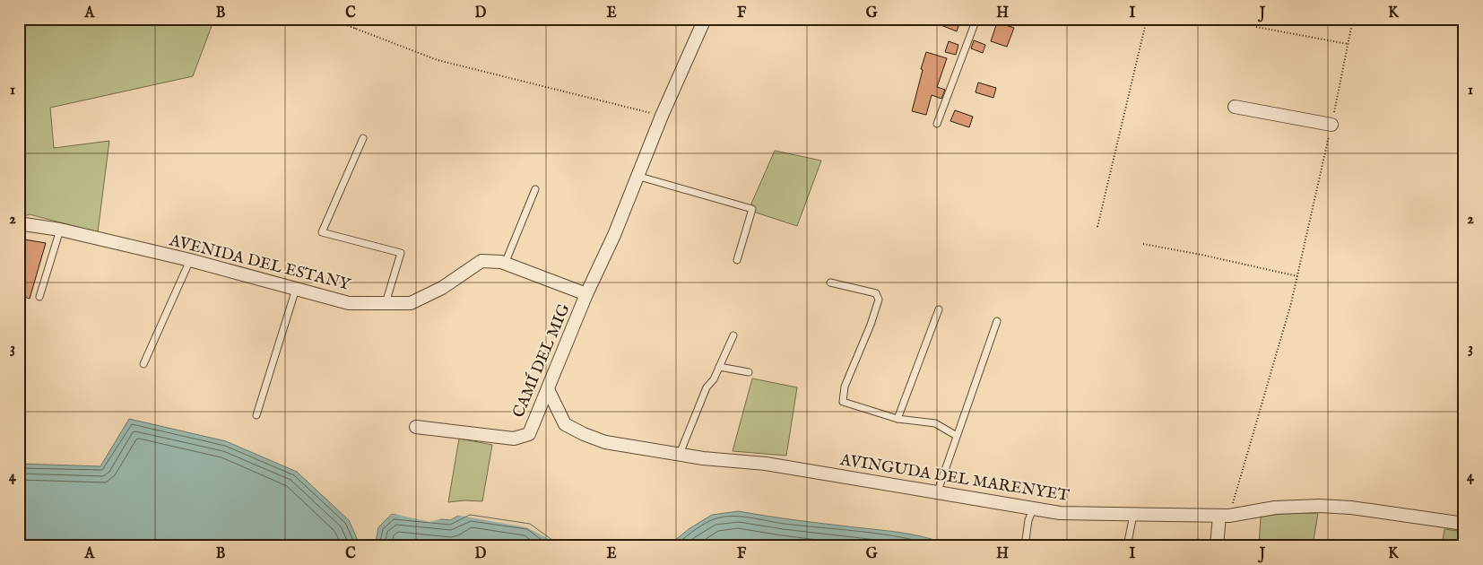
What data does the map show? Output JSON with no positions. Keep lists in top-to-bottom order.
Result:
{
  "streets": {
    "street": ["AVENIDA DEL ESTANY", "CAMÍ DEL MIG", "AVINGUDA DEL MARENYET"]
  },
  "crossings": [
    ["AVENIDA DEL ESTANY", "CAMÍ DEL MIG"],
    ["CAMÍ DEL MIG", "AVINGUDA DEL MARENYET"]
  ],
  "grid": {
    "columns": [
      "A",
      "B",
      "C",
      "D",
      "E",
      "F",
      "G",
      "H",
      "I",
      "J",
      "K"
    ],
    "rows": [
      "1",
      "2",
      "3",
      "4"
    ]
  }
}
